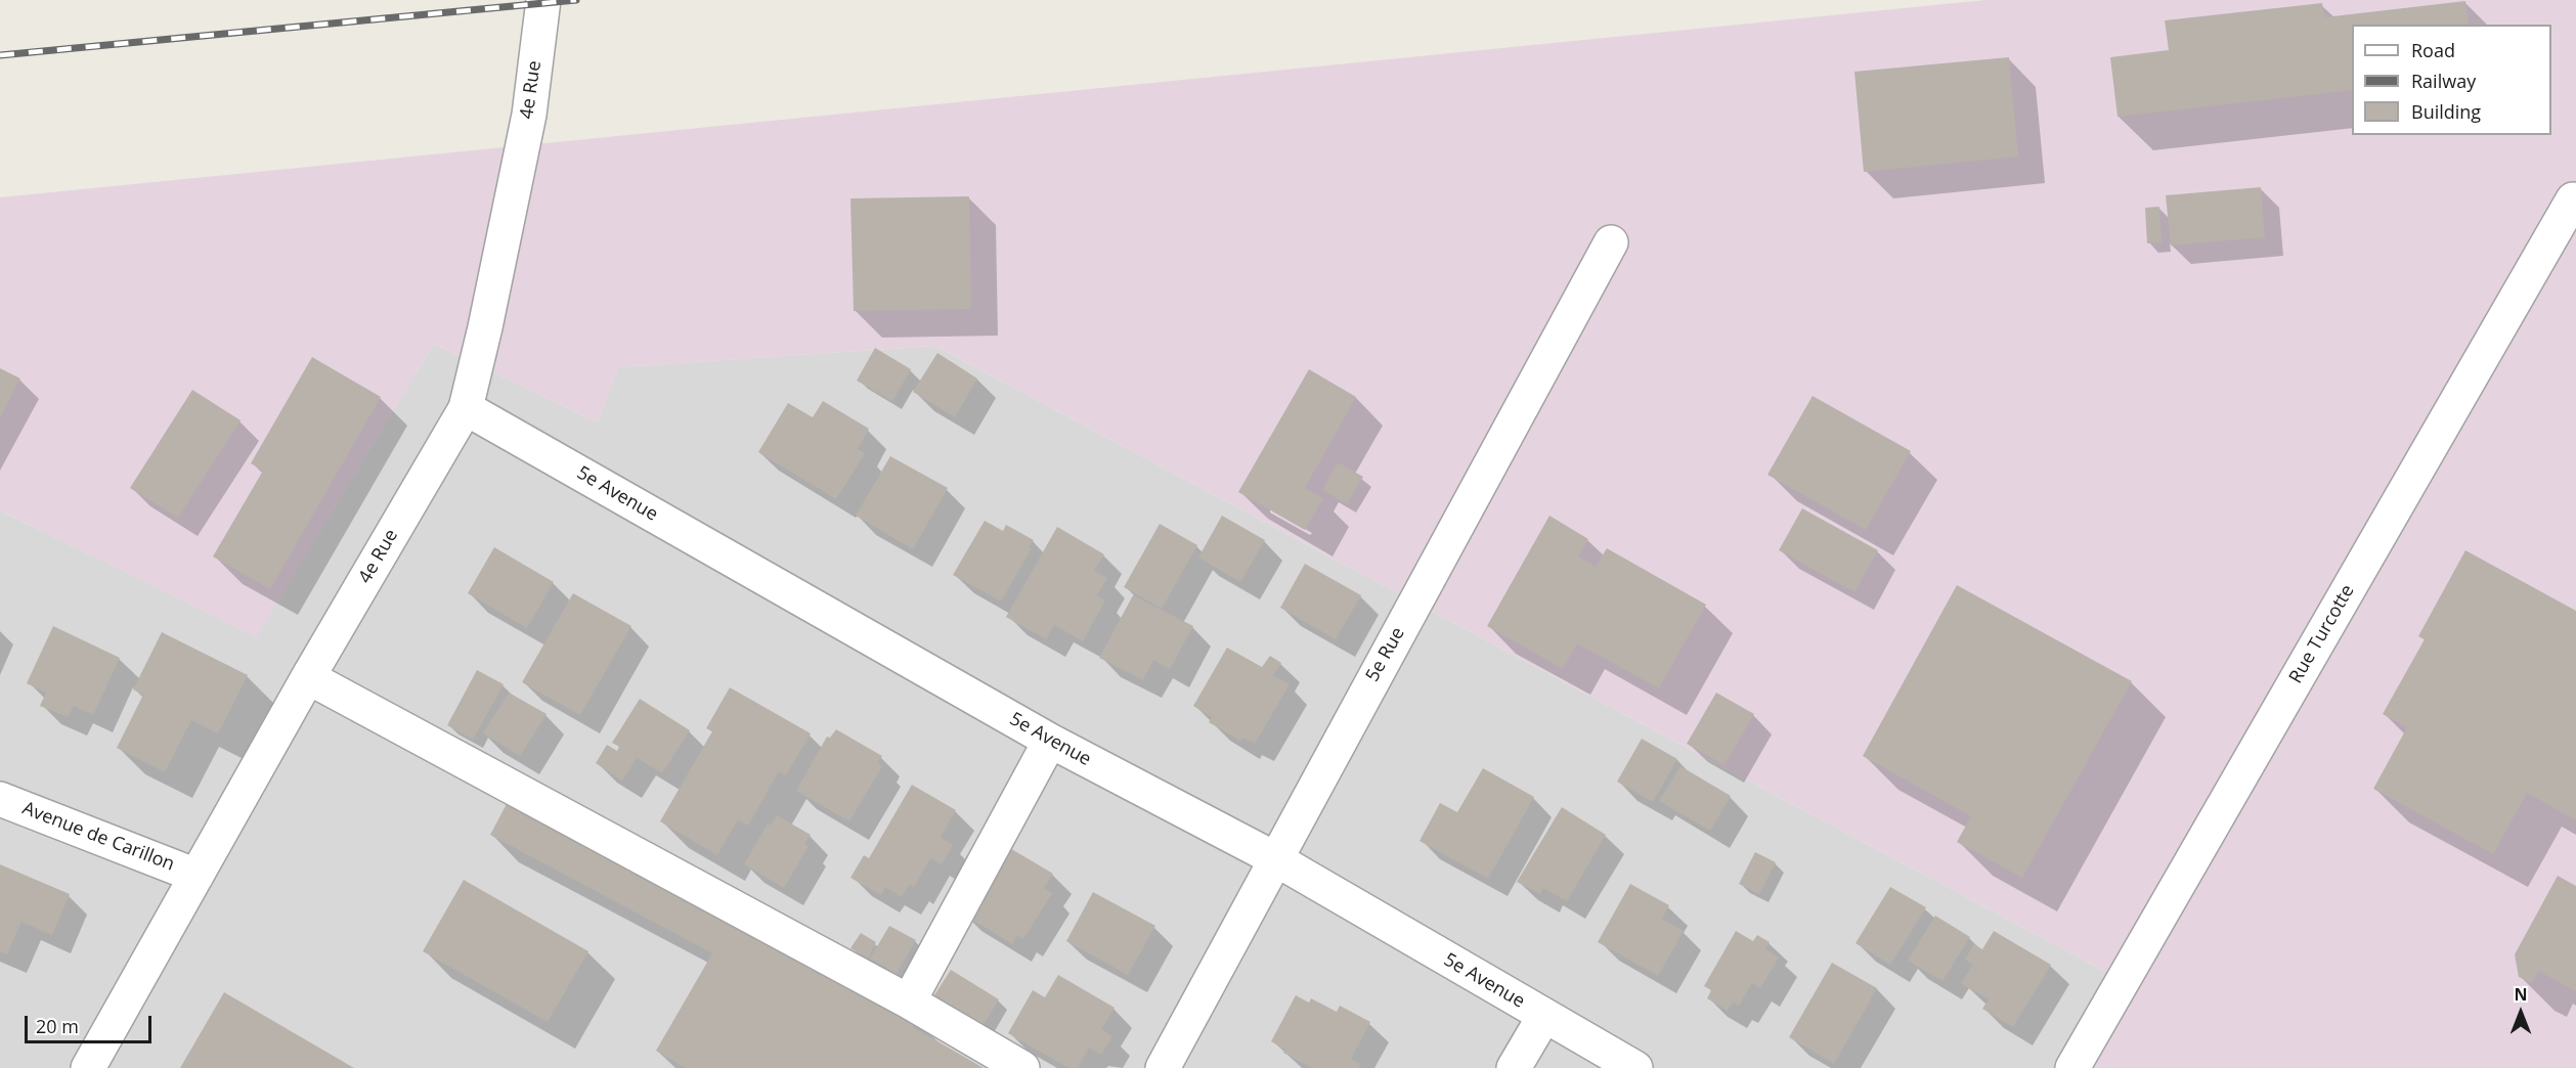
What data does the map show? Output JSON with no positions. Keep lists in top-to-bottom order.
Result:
{
  "streets": {
    "street": [
      "4e Rue",
      "5e Avenue",
      "Rue Turcotte",
      "5e Rue",
      "Avenue de Carillon"
    ]
  },
  "crossings": [
    ["4e Rue", "5e Avenue"],
    ["4e Rue", "Avenue de Carillon"],
    ["5e Avenue", "5e Rue"]
  ],
  "legend": ["Road", "Railway", "Building"],
  "scale_bar": "20 m",
  "north": "top"
}
